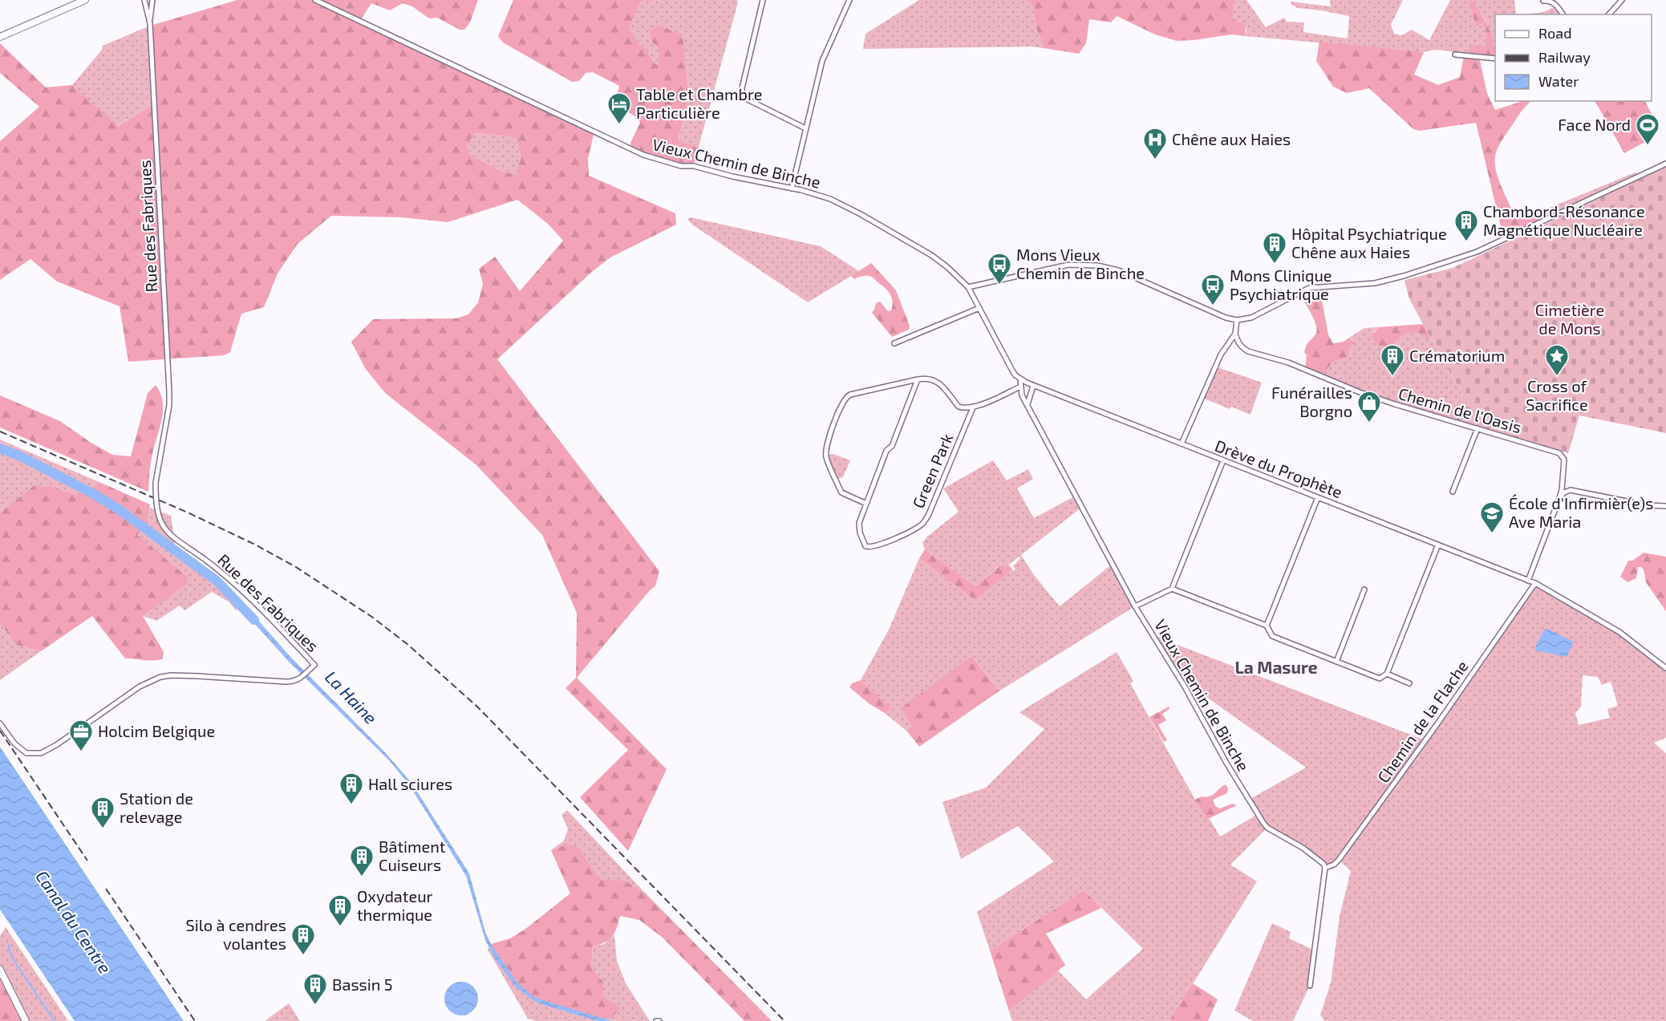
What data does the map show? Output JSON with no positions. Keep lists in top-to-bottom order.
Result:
{
  "streets": {
    "street": [
      "Vieux Chemin de Binche",
      "Rue des Fabriques",
      "Chemin de l'Oasis",
      "Drève du Prophète",
      "Green Park",
      "Chemin de la Flache"
    ]
  },
  "crossings": [
    ["Vieux Chemin de Binche", "Drève du Prophète"],
    ["Vieux Chemin de Binche", "Chemin de la Flache"],
    ["Chemin de l'Oasis", "Drève du Prophète"],
    ["Drève du Prophète", "Chemin de la Flache"]
  ],
  "districts": ["La Masure"],
  "water": ["La Haine", "Canal du Centre"],
  "parks": ["Cimetière de Mons"],
  "places": {
    "hotel": ["Table et Chambre Particulière"],
    "sports": ["Face Nord"],
    "hospital": ["Chêne aux Haies"],
    "building": [
      "Chambord-Résonance Magnétique Nucléaire",
      "Hôpital Psychiatrique Chêne aux Haies",
      "Crématorium",
      "Hall sciures",
      "Station de relevage",
      "Bâtiment Cuiseurs",
      "Oxydateur thermique",
      "Silo à cendres volantes",
      "Bassin 5"
    ],
    "bus stop": ["Mons Vieux Chemin de Binche", "Mons Clinique Psychiatrique"],
    "place": ["Cross of Sacrifice"],
    "shop": ["Funérailles Borgno"],
    "school or university": ["École d'Infirmièr(e)s Ave Maria"],
    "office": ["Holcim Belgique"]
  },
  "legend": ["Road", "Railway", "Water"]
}
